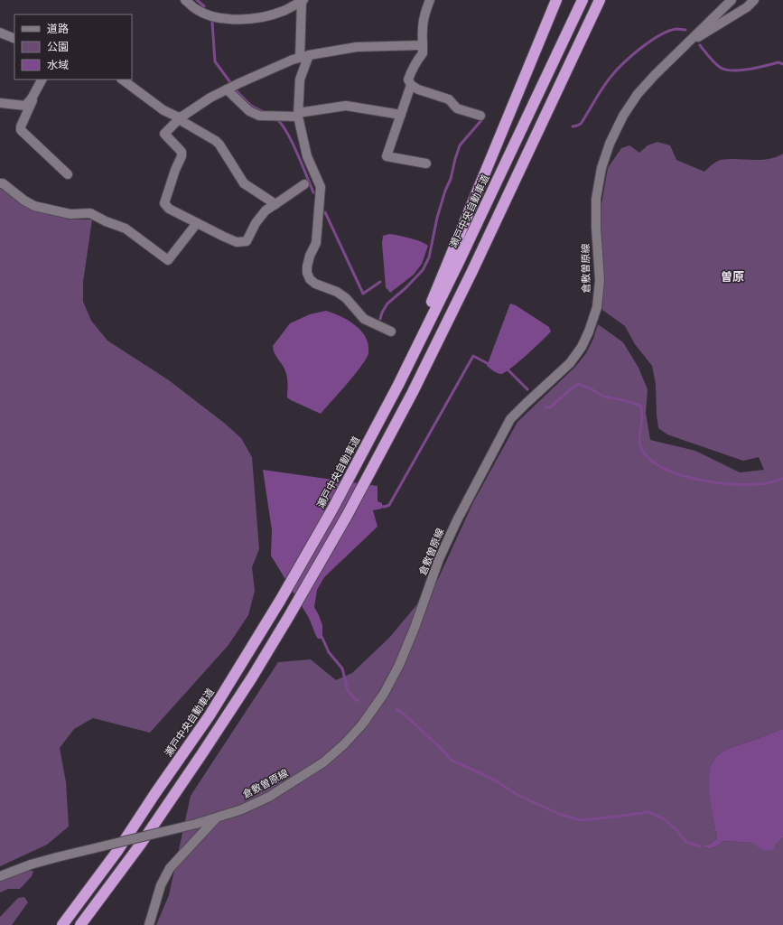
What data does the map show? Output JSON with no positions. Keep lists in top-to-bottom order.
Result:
{
  "streets": {
    "highway": ["瀬戸中央自動車道"],
    "street": ["倉敷曽原線"]
  },
  "districts": ["曽原"],
  "legend": ["道路", "公園", "水域"]
}
